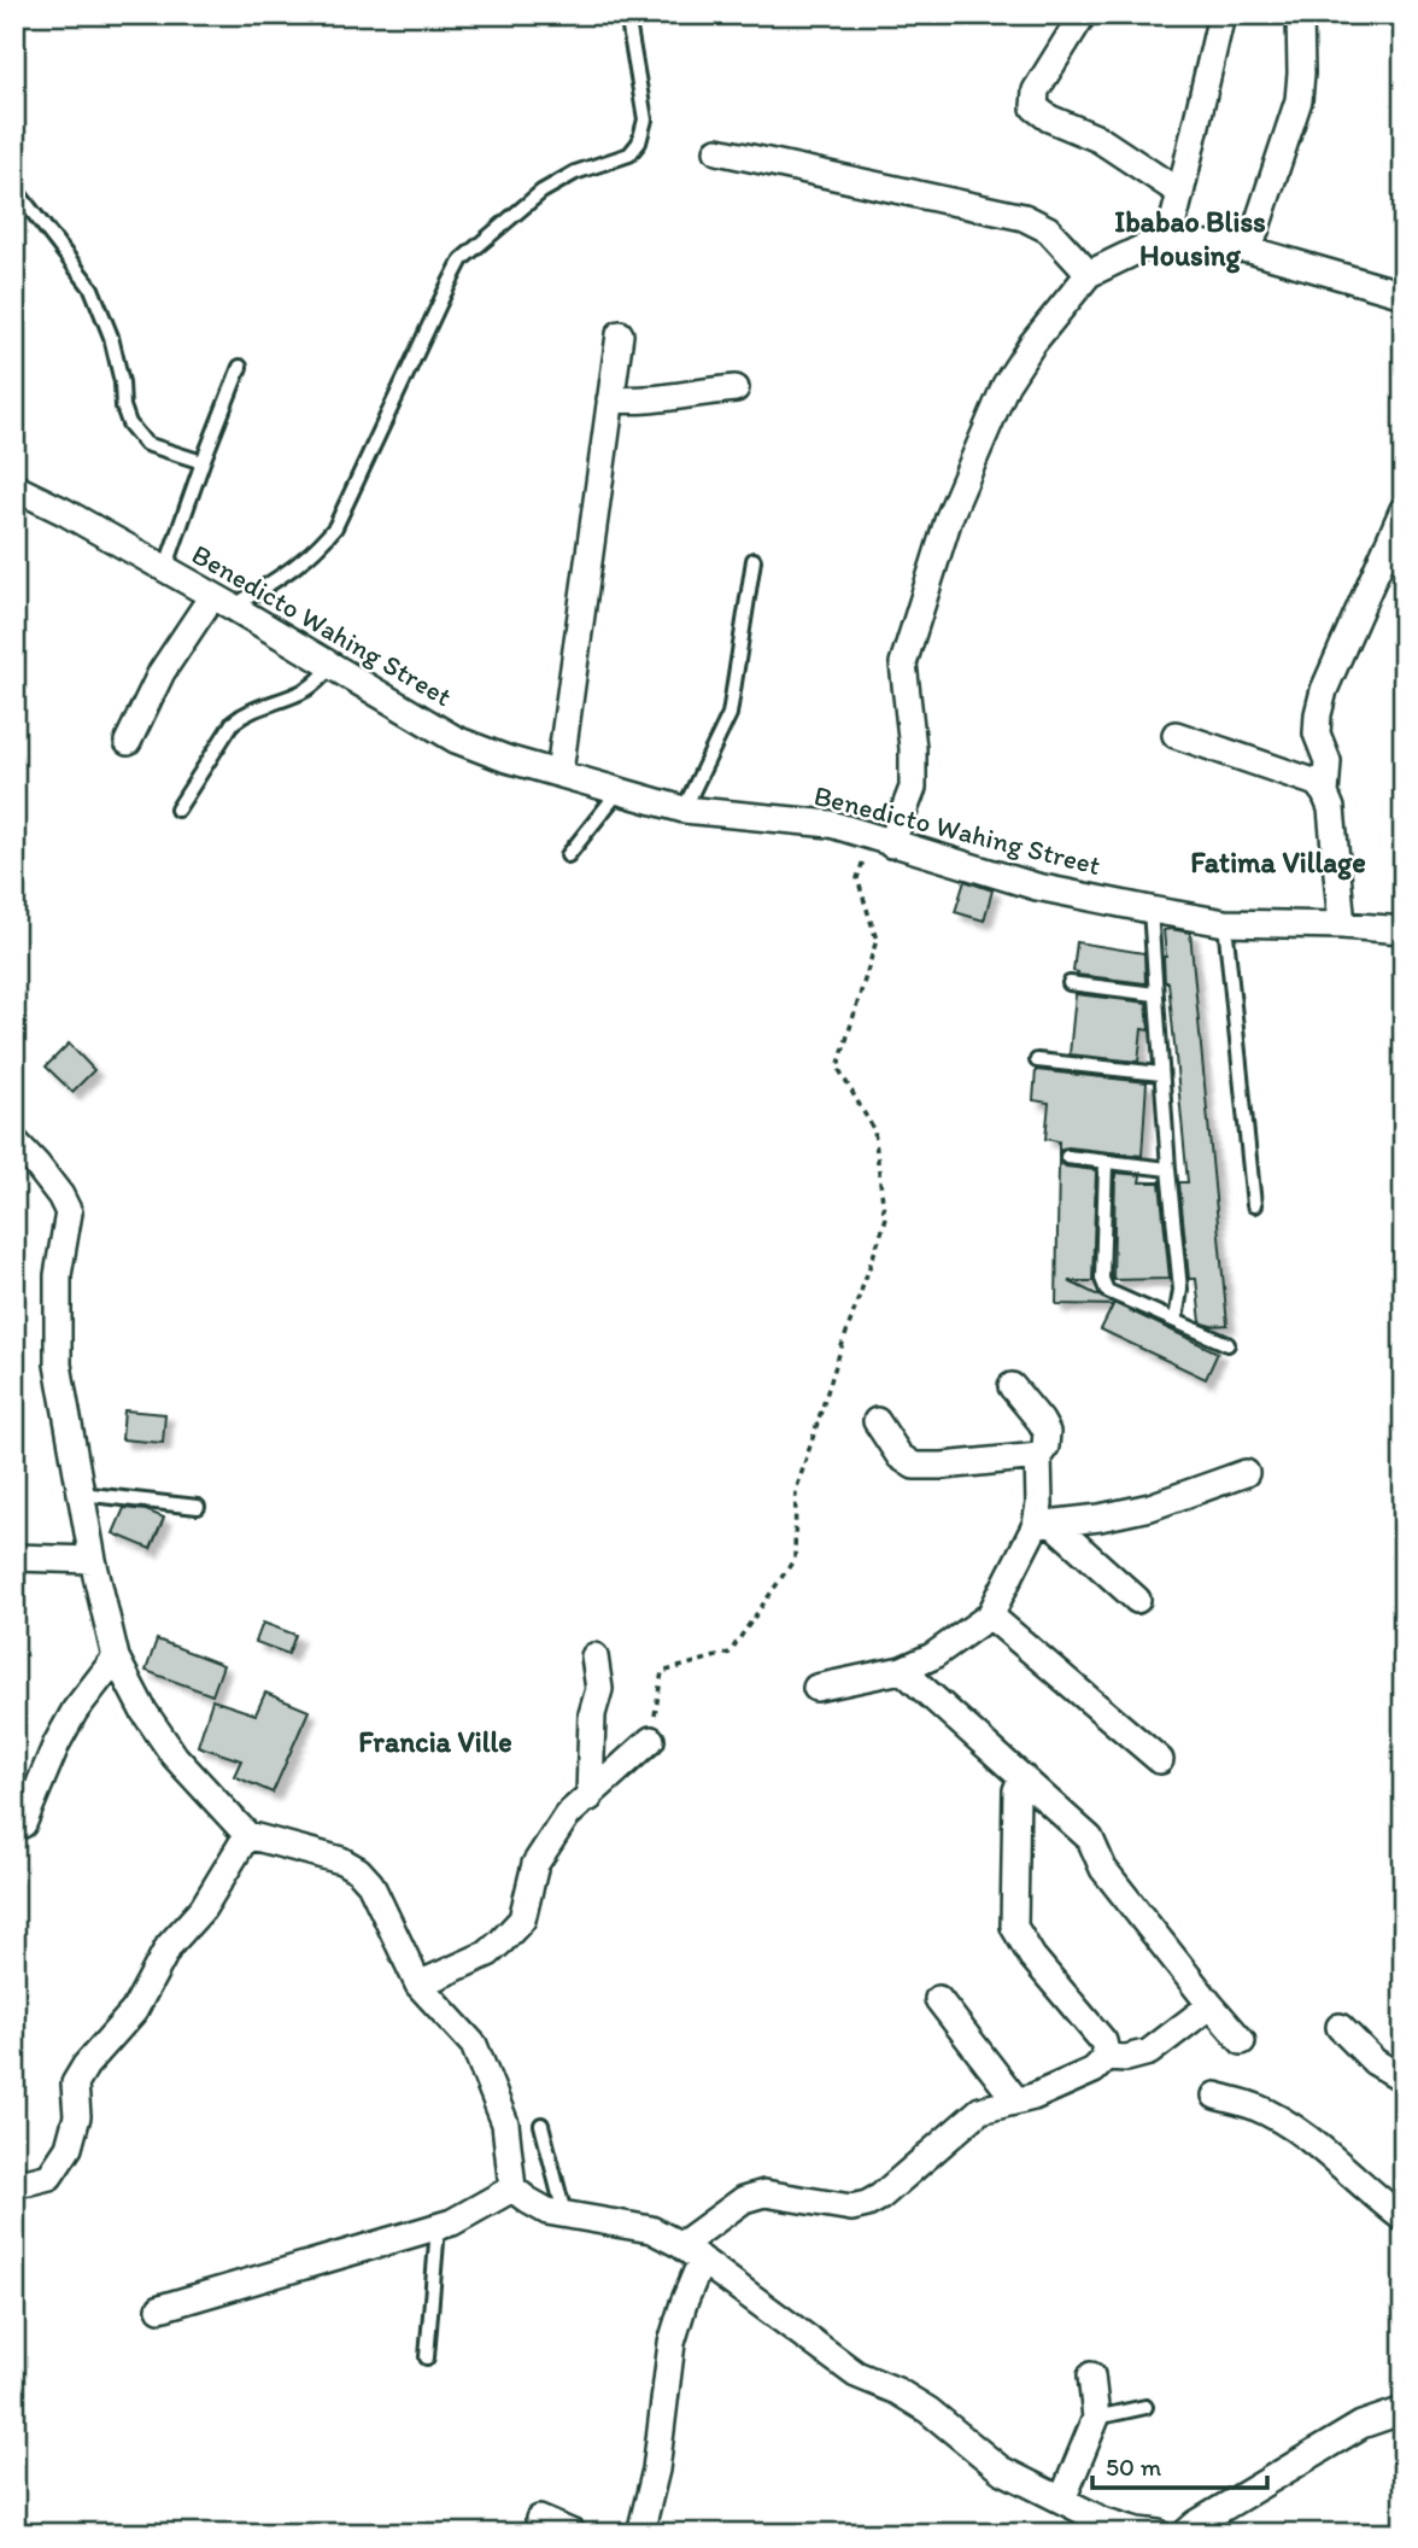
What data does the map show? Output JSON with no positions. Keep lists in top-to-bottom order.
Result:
{
  "streets": {
    "street": ["Benedicto Wahing Street"]
  },
  "districts": ["Ibabao Bliss Housing", "Fatima Village", "Francia Ville"],
  "scale_bar": "50 m"
}
